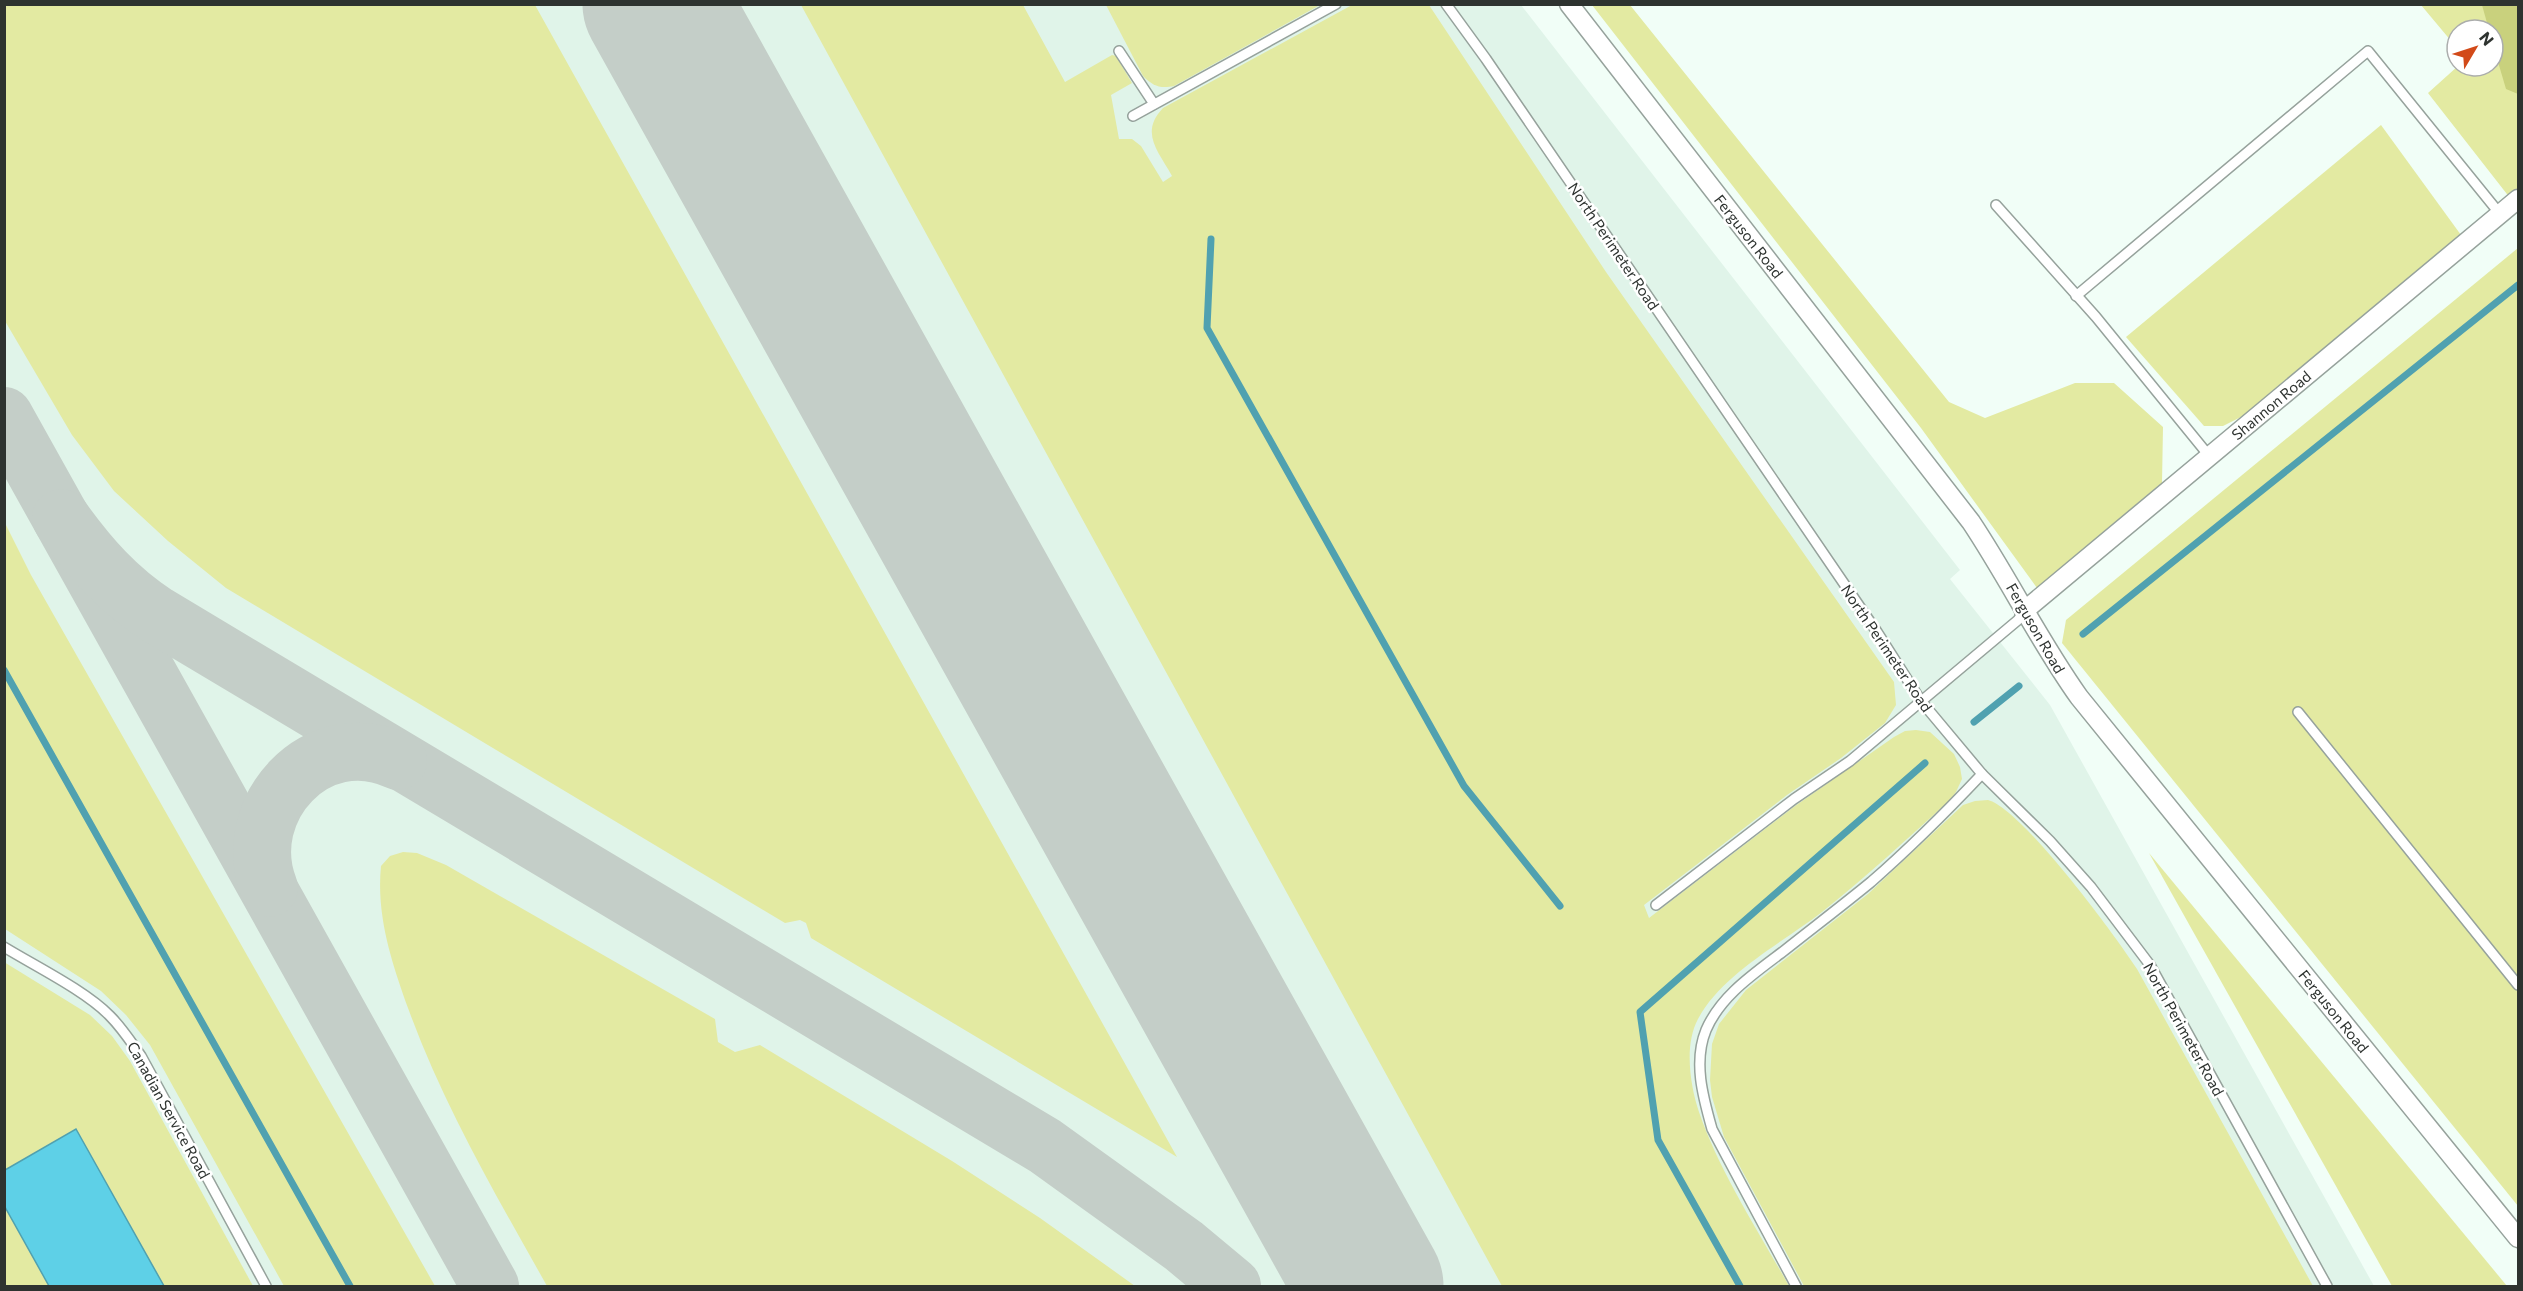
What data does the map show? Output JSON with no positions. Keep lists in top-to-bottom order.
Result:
{
  "streets": {
    "street": ["Ferguson Road", "Shannon Road"],
    "lane": ["North Perimeter Road", "Canadian Service Road"]
  },
  "crossings": [
    ["Ferguson Road", "Shannon Road"]
  ],
  "north": "top right"
}
